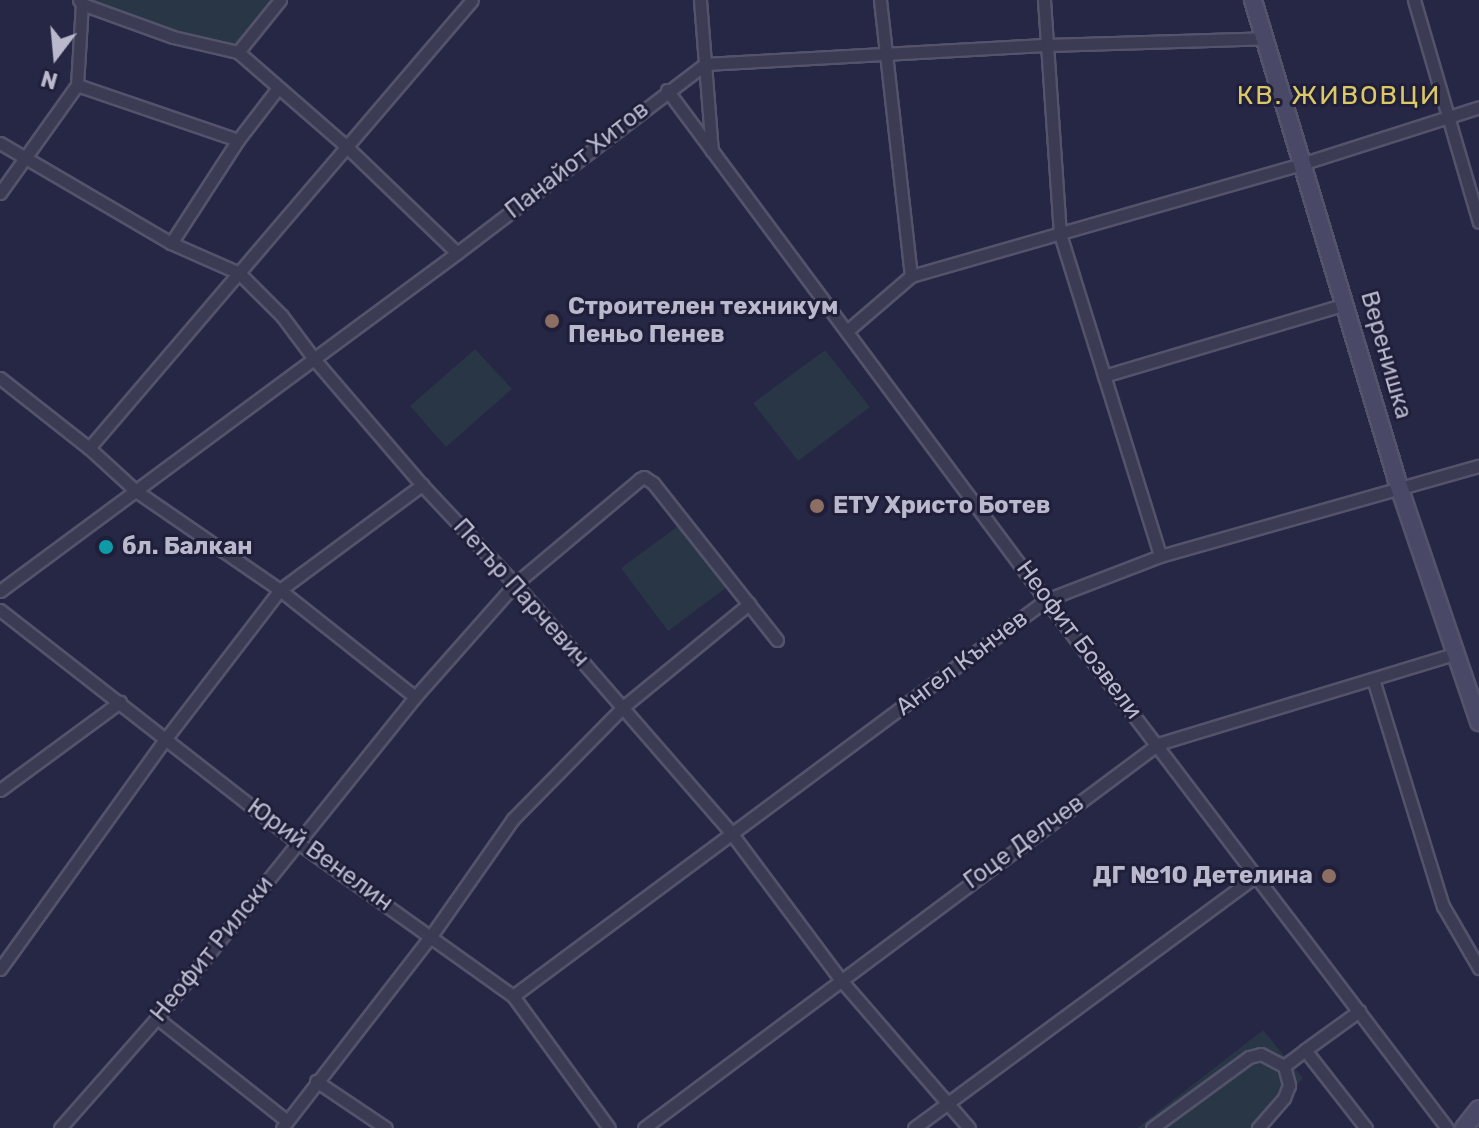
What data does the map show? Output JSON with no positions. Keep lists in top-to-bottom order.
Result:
{
  "streets": {
    "main road": ["Веренишка"],
    "street": [
      "Панайот Хитов",
      "Петър Парчевич",
      "Неофит Бозвели",
      "Ангел Кънчев",
      "Гоце Делчев",
      "Юрий Венелин",
      "Неофит Рилски"
    ]
  },
  "crossings": [
    ["Панайот Хитов", "Петър Парчевич"],
    ["Панайот Хитов", "Неофит Бозвели"],
    ["Веренишка", "Ангел Кънчев"],
    ["Веренишка", "Гоце Делчев"],
    ["Петър Парчевич", "Ангел Кънчев"],
    ["Петър Парчевич", "Гоце Делчев"],
    ["Петър Парчевич", "Неофит Рилски"],
    ["Неофит Бозвели", "Ангел Кънчев"],
    ["Неофит Бозвели", "Гоце Делчев"],
    ["Ангел Кънчев", "Юрий Венелин"],
    ["Юрий Венелин", "Неофит Рилски"]
  ],
  "districts": ["КВ. ЖИВОВЦИ"],
  "places": [
    "Строителен техникум Пеньо Пенев",
    "ЕТУ Христо Ботев",
    "бл. Балкан",
    "ДГ №10 Детелина"
  ],
  "north": "bottom"
}
